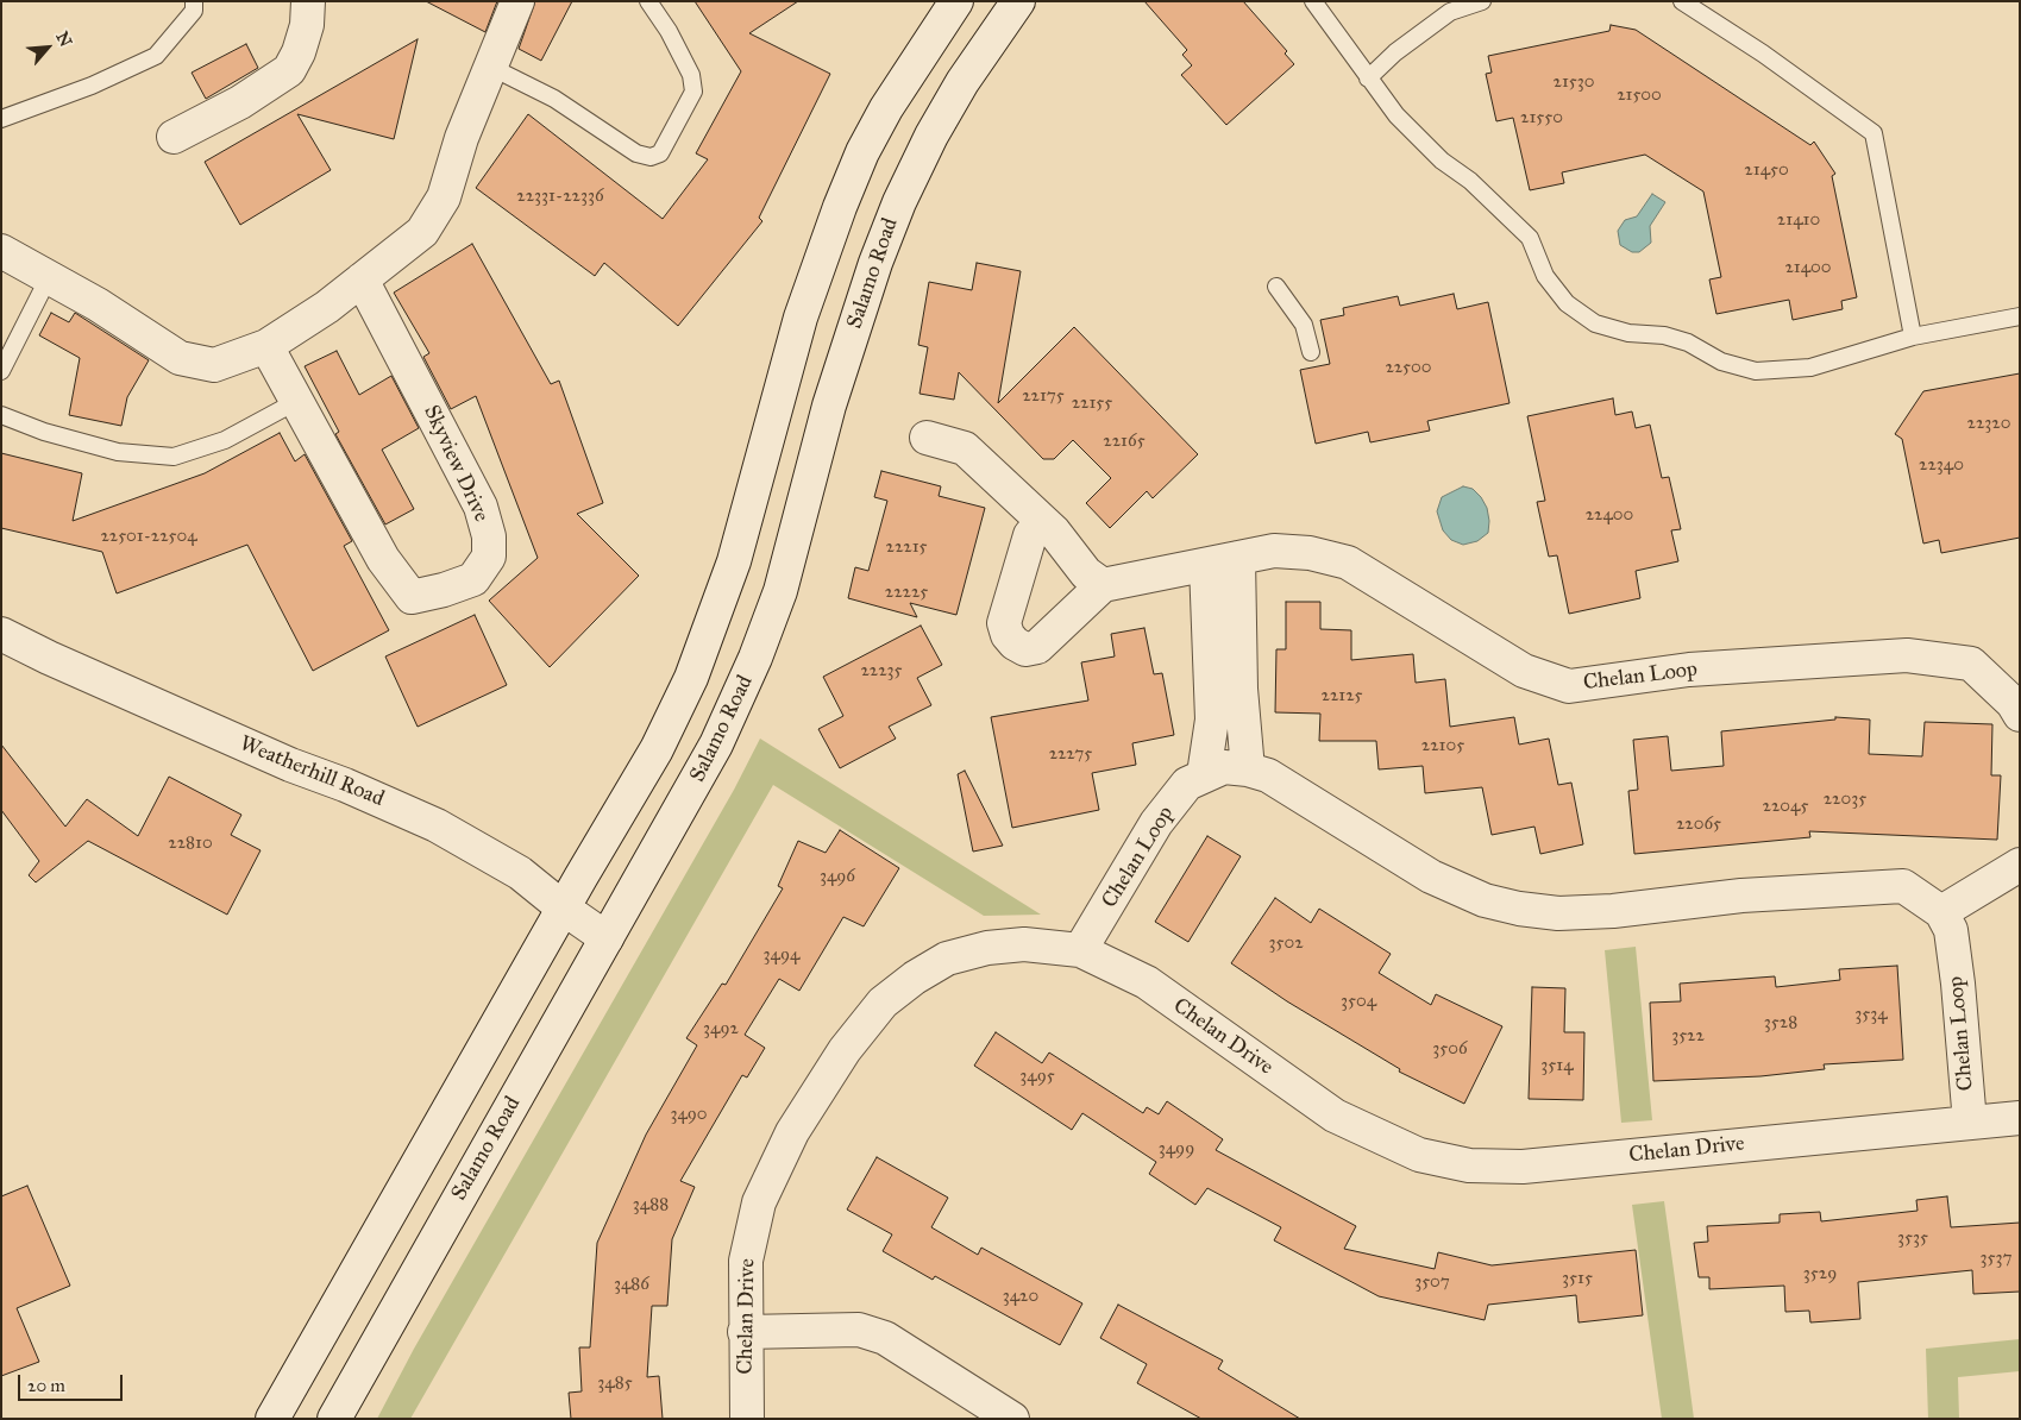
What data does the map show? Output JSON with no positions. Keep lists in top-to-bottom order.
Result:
{
  "streets": {
    "street": [
      "Salamo Road",
      "Skyview Drive",
      "Chelan Loop",
      "Weatherhill Road",
      "Chelan Drive"
    ]
  },
  "crossings": [
    ["Salamo Road", "Weatherhill Road"],
    ["Chelan Loop", "Chelan Drive"]
  ],
  "house_numbers": [
    "21530",
    "21500",
    "21550",
    "21450",
    "22331-22336",
    "21410",
    "21400",
    "22500",
    "22175",
    "22155",
    "22320",
    "22165",
    "22340",
    "22400",
    "22501-22504",
    "22215",
    "22225",
    "22235",
    "22125",
    "22105",
    "22275",
    "22035",
    "22045",
    "22065",
    "22810",
    "3496",
    "3502",
    "3494",
    "3504",
    "3534",
    "3528",
    "3492",
    "3522",
    "3506",
    "3514",
    "3495",
    "3490",
    "3499",
    "3488",
    "3535",
    "3537",
    "3529",
    "3515",
    "3507",
    "3486",
    "3420",
    "3485"
  ],
  "scale_bar": "20 m",
  "north": "top right"
}
